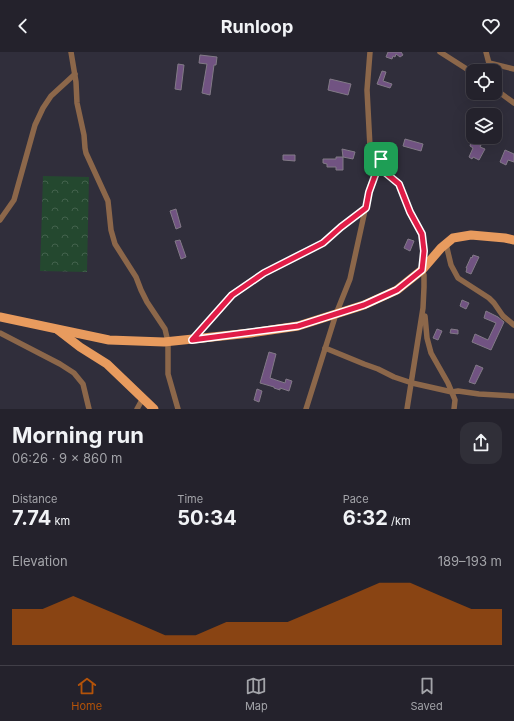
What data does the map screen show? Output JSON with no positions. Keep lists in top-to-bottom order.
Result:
{
  "page": {
    "header": "Runloop",
    "heading": ["Morning run", "06:26 · 9 × 860 m"],
    "stats": [
      ["Distance", "7.74 km"],
      ["Time", "50:34"],
      ["Pace", "6:32 /km"]
    ],
    "chart": ["Elevation", "189–193 m"],
    "tabs": ["Home", "Map", "Saved"]
  }
}
